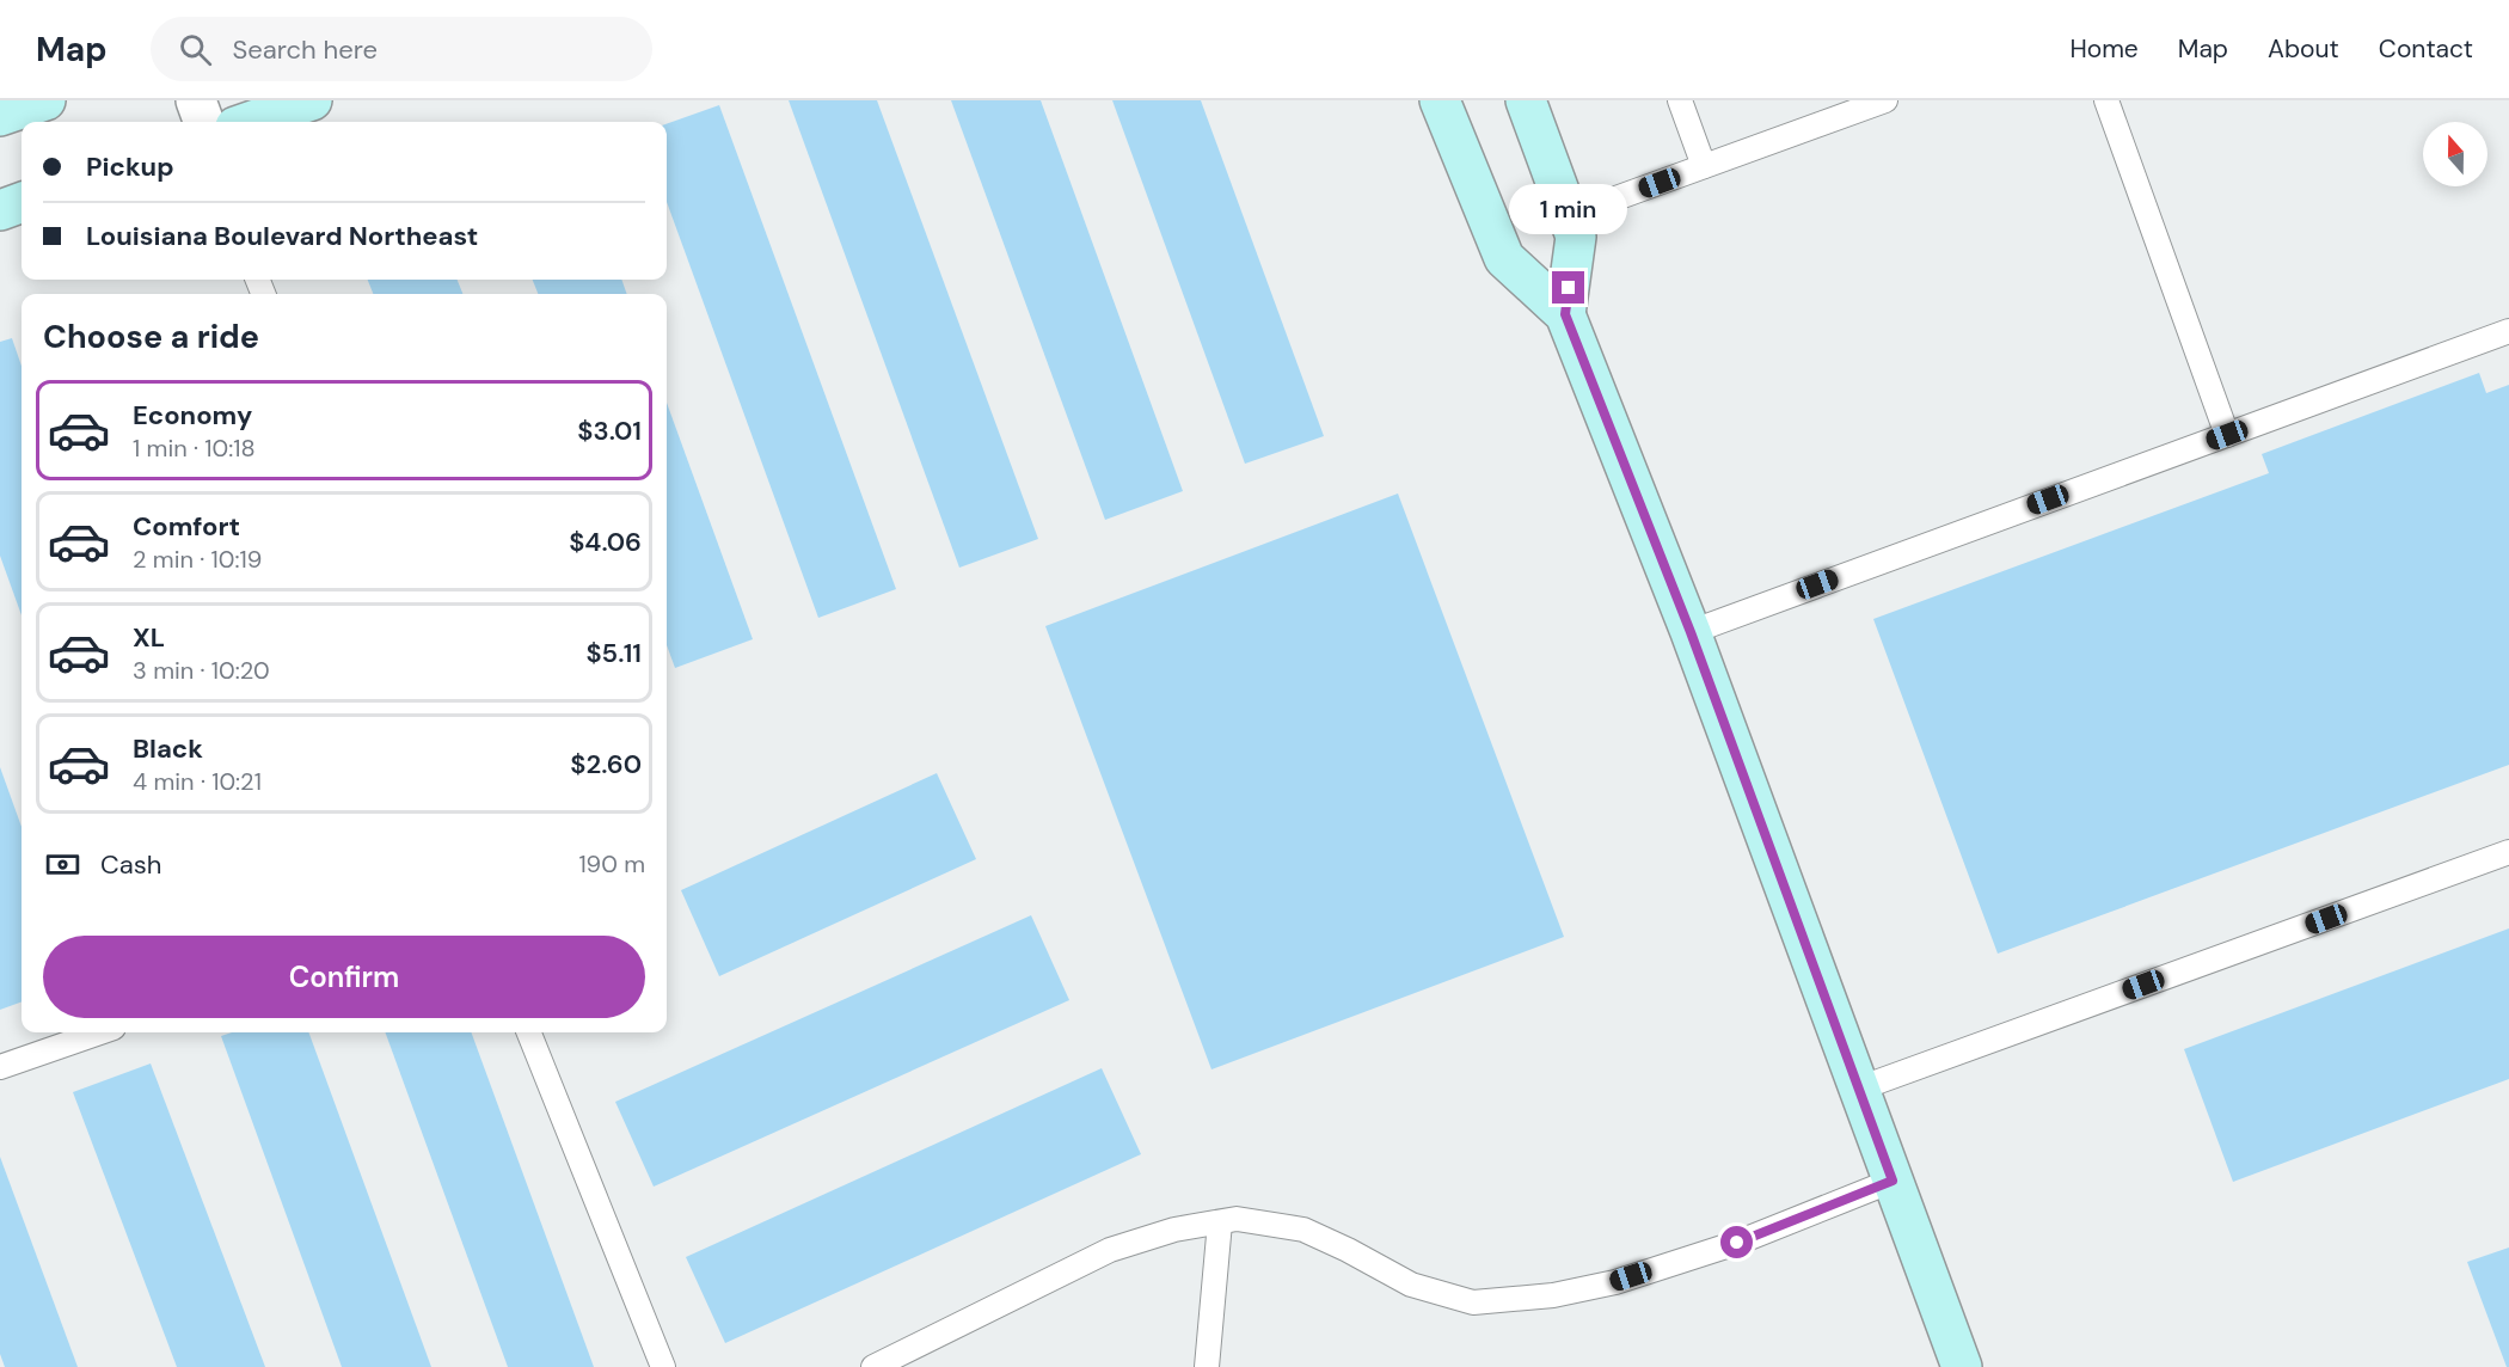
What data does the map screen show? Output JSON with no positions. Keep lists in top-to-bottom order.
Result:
{
  "north": "top",
  "page": {
    "header": "Map",
    "search": "Search here",
    "nav": [
      "Home",
      "Map",
      "About",
      "Contact"
    ],
    "banner": ["Pickup", "Louisiana Boulevard Northeast"],
    "bubble": "1 min",
    "heading": "Choose a ride",
    "list": [
      {
        "name": "Economy",
        "note": "1 min · 10:18",
        "value": "$3.01"
      },
      {
        "name": "Comfort",
        "note": "2 min · 10:19",
        "value": "$4.06"
      },
      {
        "name": "XL",
        "note": "3 min · 10:20",
        "value": "$5.11"
      },
      {
        "name": "Black",
        "note": "4 min · 10:21",
        "value": "$2.60"
      }
    ],
    "pay": ["Cash", "190 m"],
    "buttons": "Confirm"
  }
}
